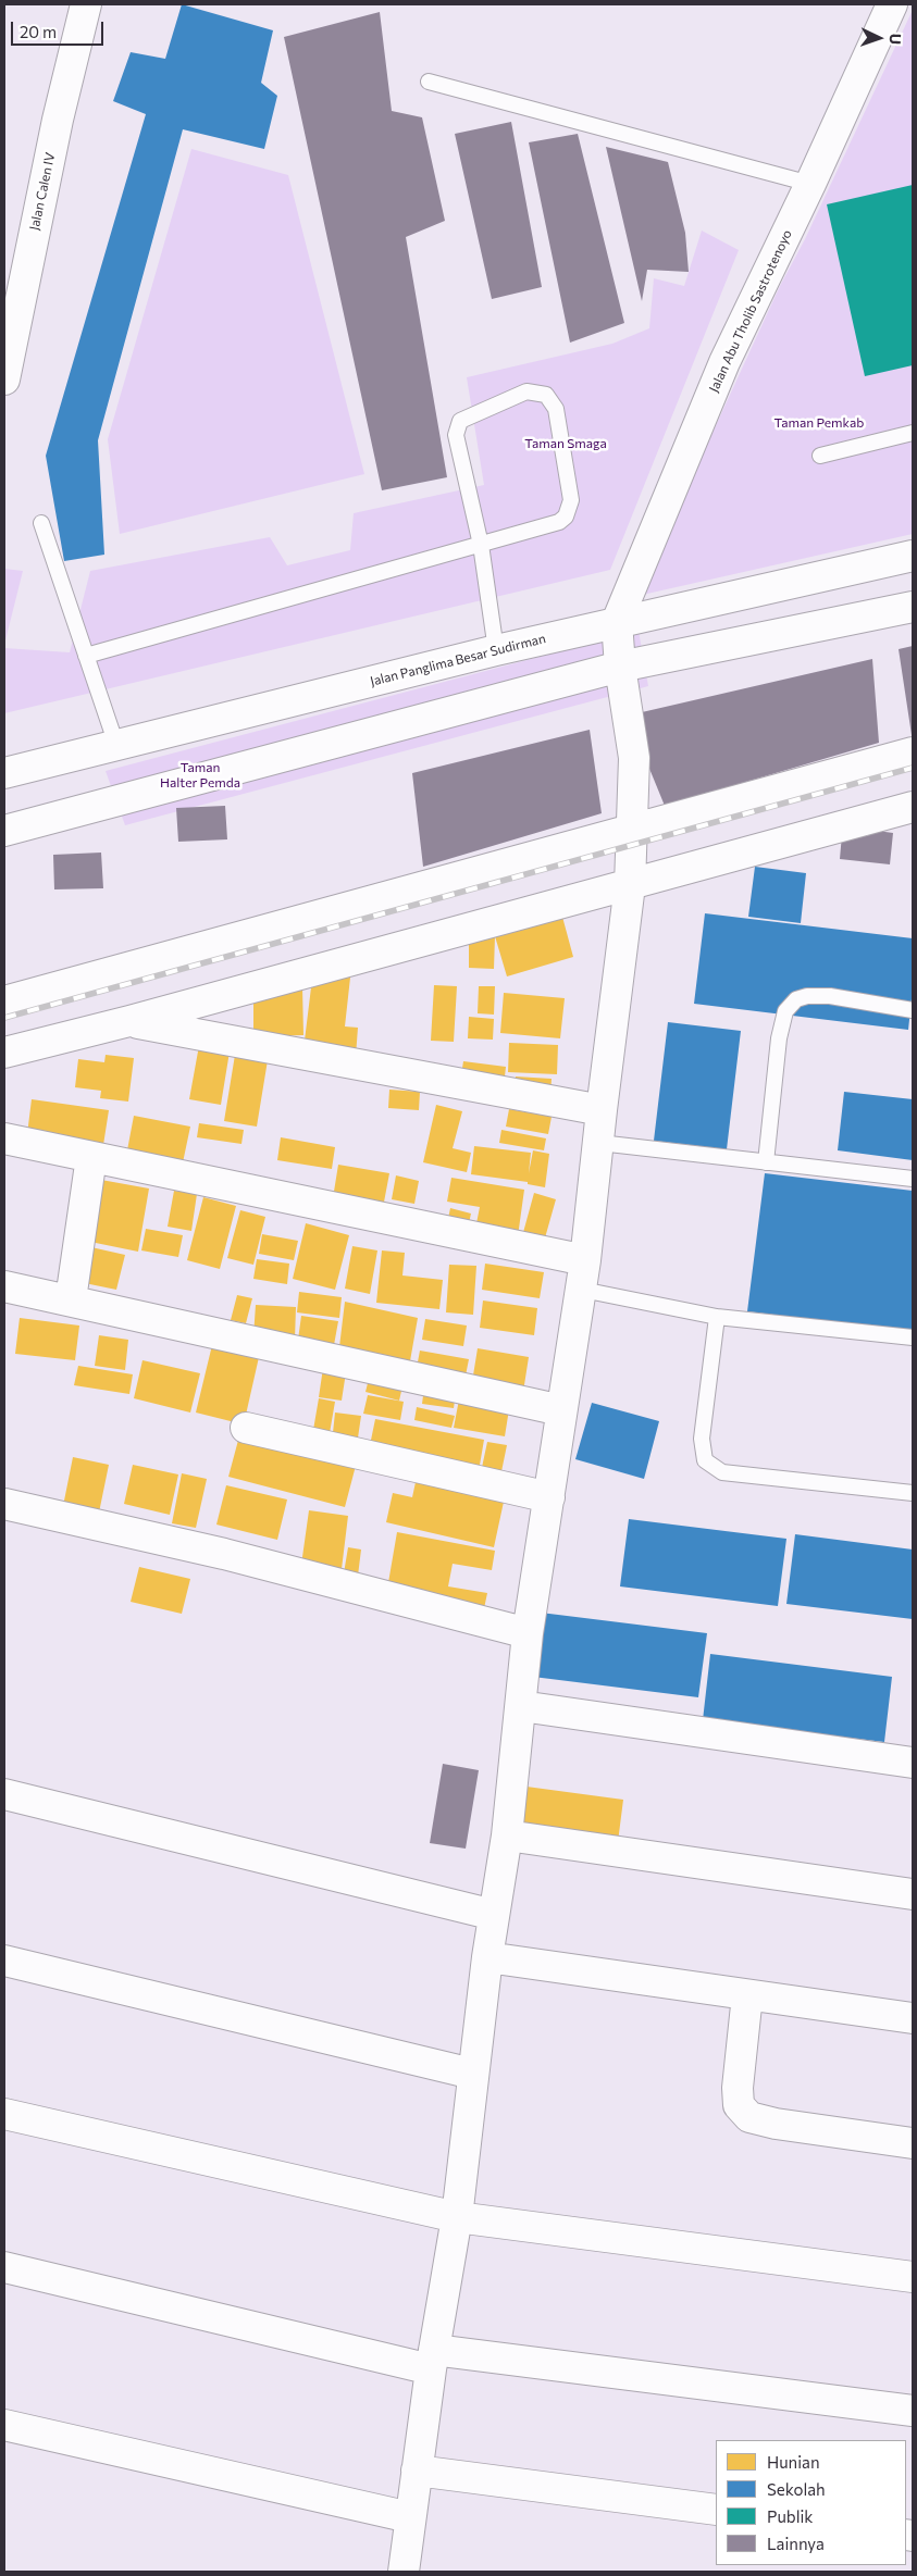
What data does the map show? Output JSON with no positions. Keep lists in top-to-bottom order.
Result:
{
  "streets": {
    "street": ["Jalan Calen IV", "Jalan Abu Tholib Sastrotenoyo", "Jalan Panglima Besar Sudirman"]
  },
  "crossings": [
    ["Jalan Abu Tholib Sastrotenoyo", "Jalan Panglima Besar Sudirman"]
  ],
  "parks": ["Taman Pemkab", "Taman Smaga", "Taman Halter Pemda"],
  "legend": [
    "Hunian",
    "Sekolah",
    "Publik",
    "Lainnya"
  ],
  "scale_bar": "20 m",
  "north": "right"
}
